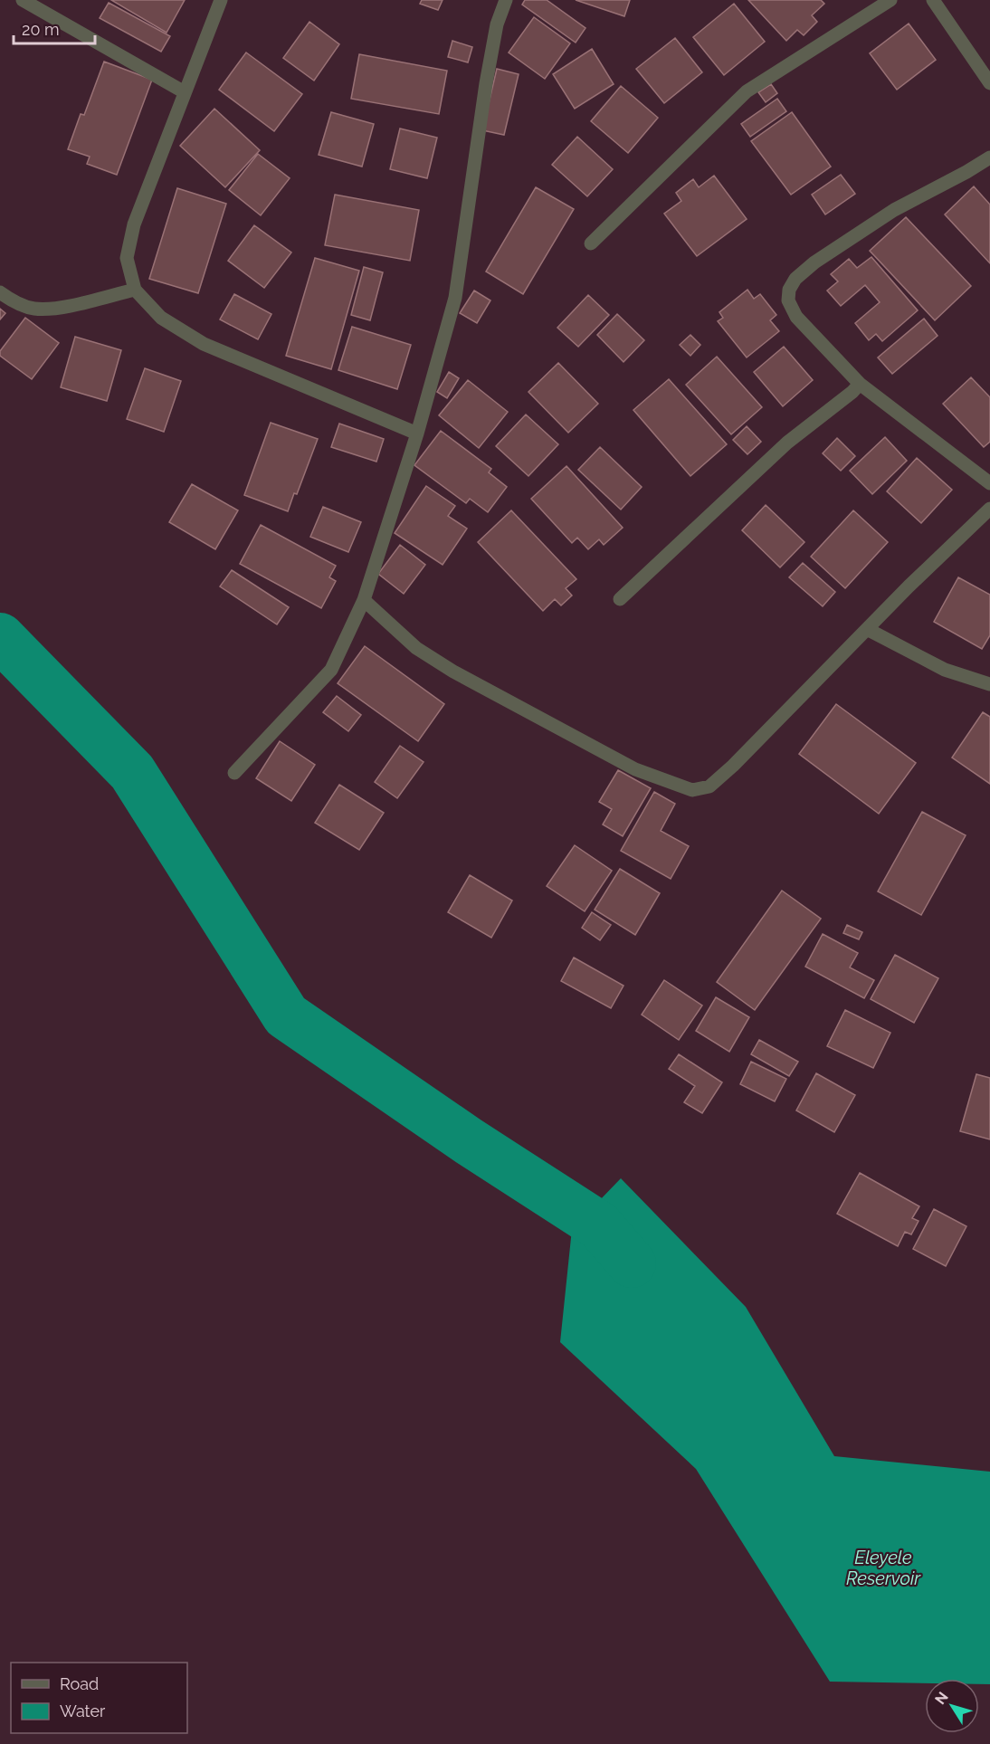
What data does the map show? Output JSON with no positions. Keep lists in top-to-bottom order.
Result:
{
  "water": ["Eleyele Reservoir"],
  "legend": ["Road", "Water"],
  "scale_bar": "20 m",
  "north": "top left"
}
